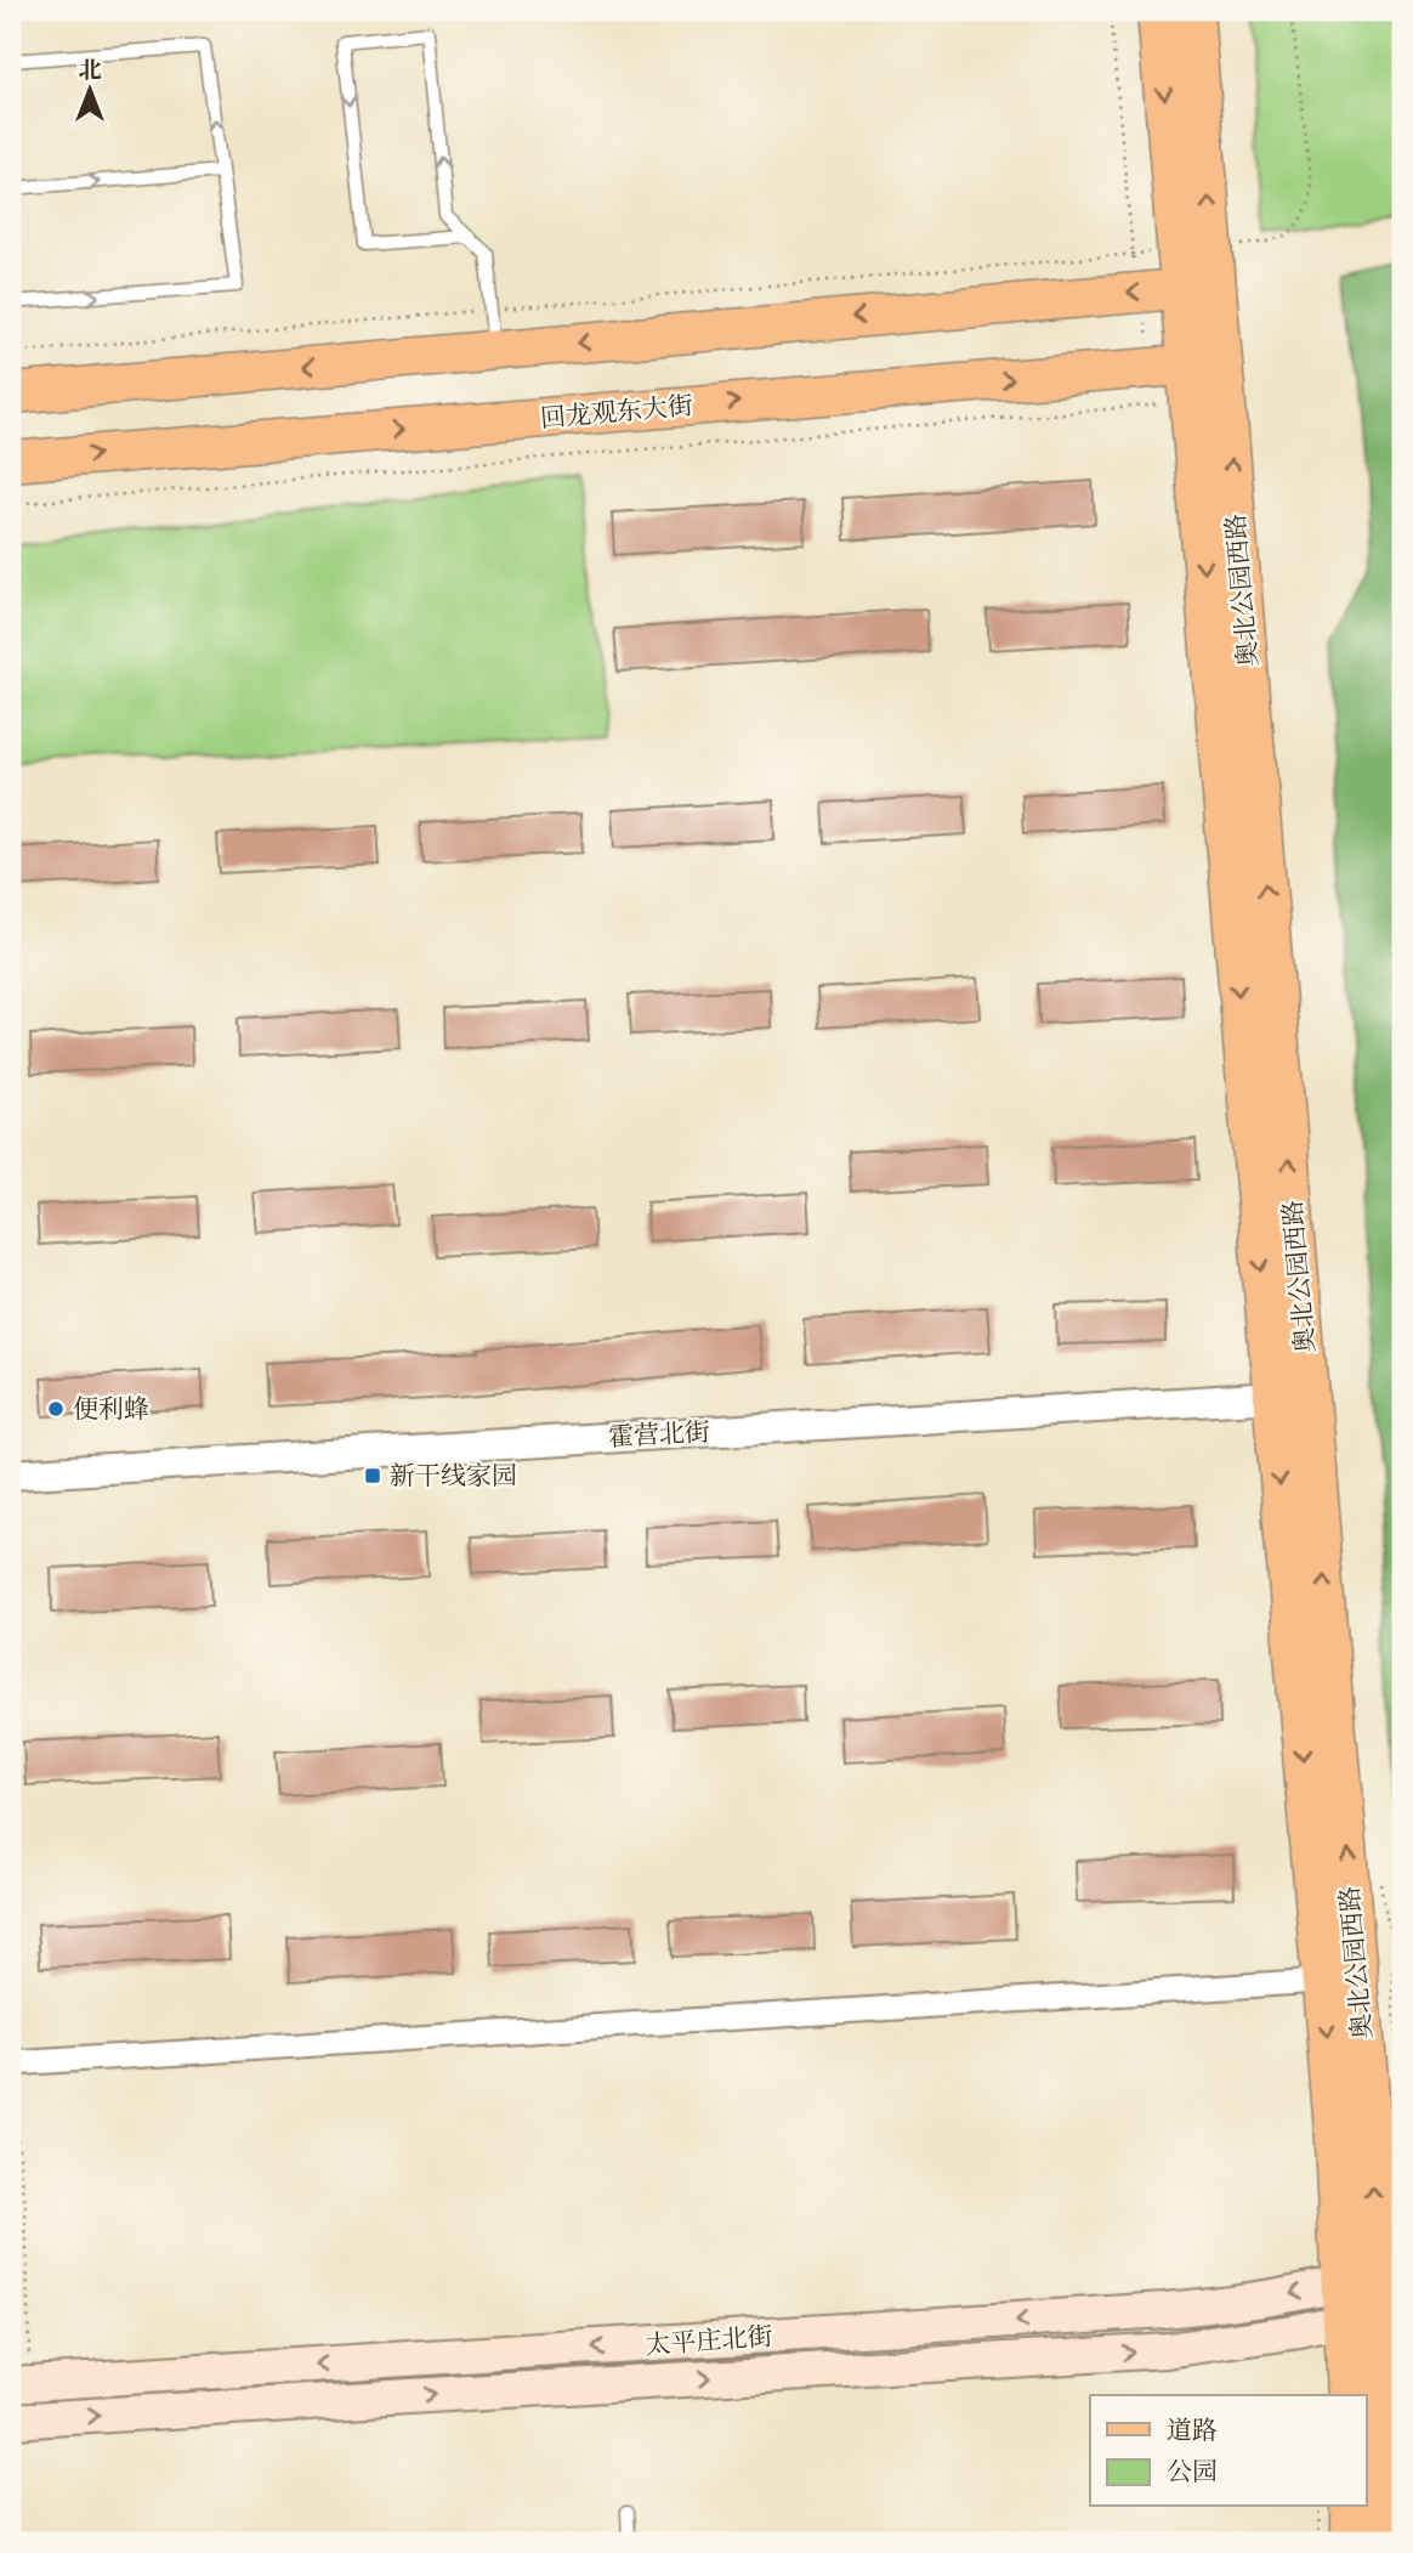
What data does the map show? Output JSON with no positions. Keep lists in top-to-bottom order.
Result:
{
  "streets": {
    "main road": ["回龙观东大街", "奥北公园西路", "太平庄北街"],
    "street": ["霍营北街"]
  },
  "crossings": [
    ["回龙观东大街", "奥北公园西路"],
    ["奥北公园西路", "霍营北街"],
    ["奥北公园西路", "太平庄北街"]
  ],
  "places": {
    "other": ["便利蜂"],
    "transit": ["新干线家园"]
  },
  "legend": ["道路", "公园"],
  "north": "top"
}
